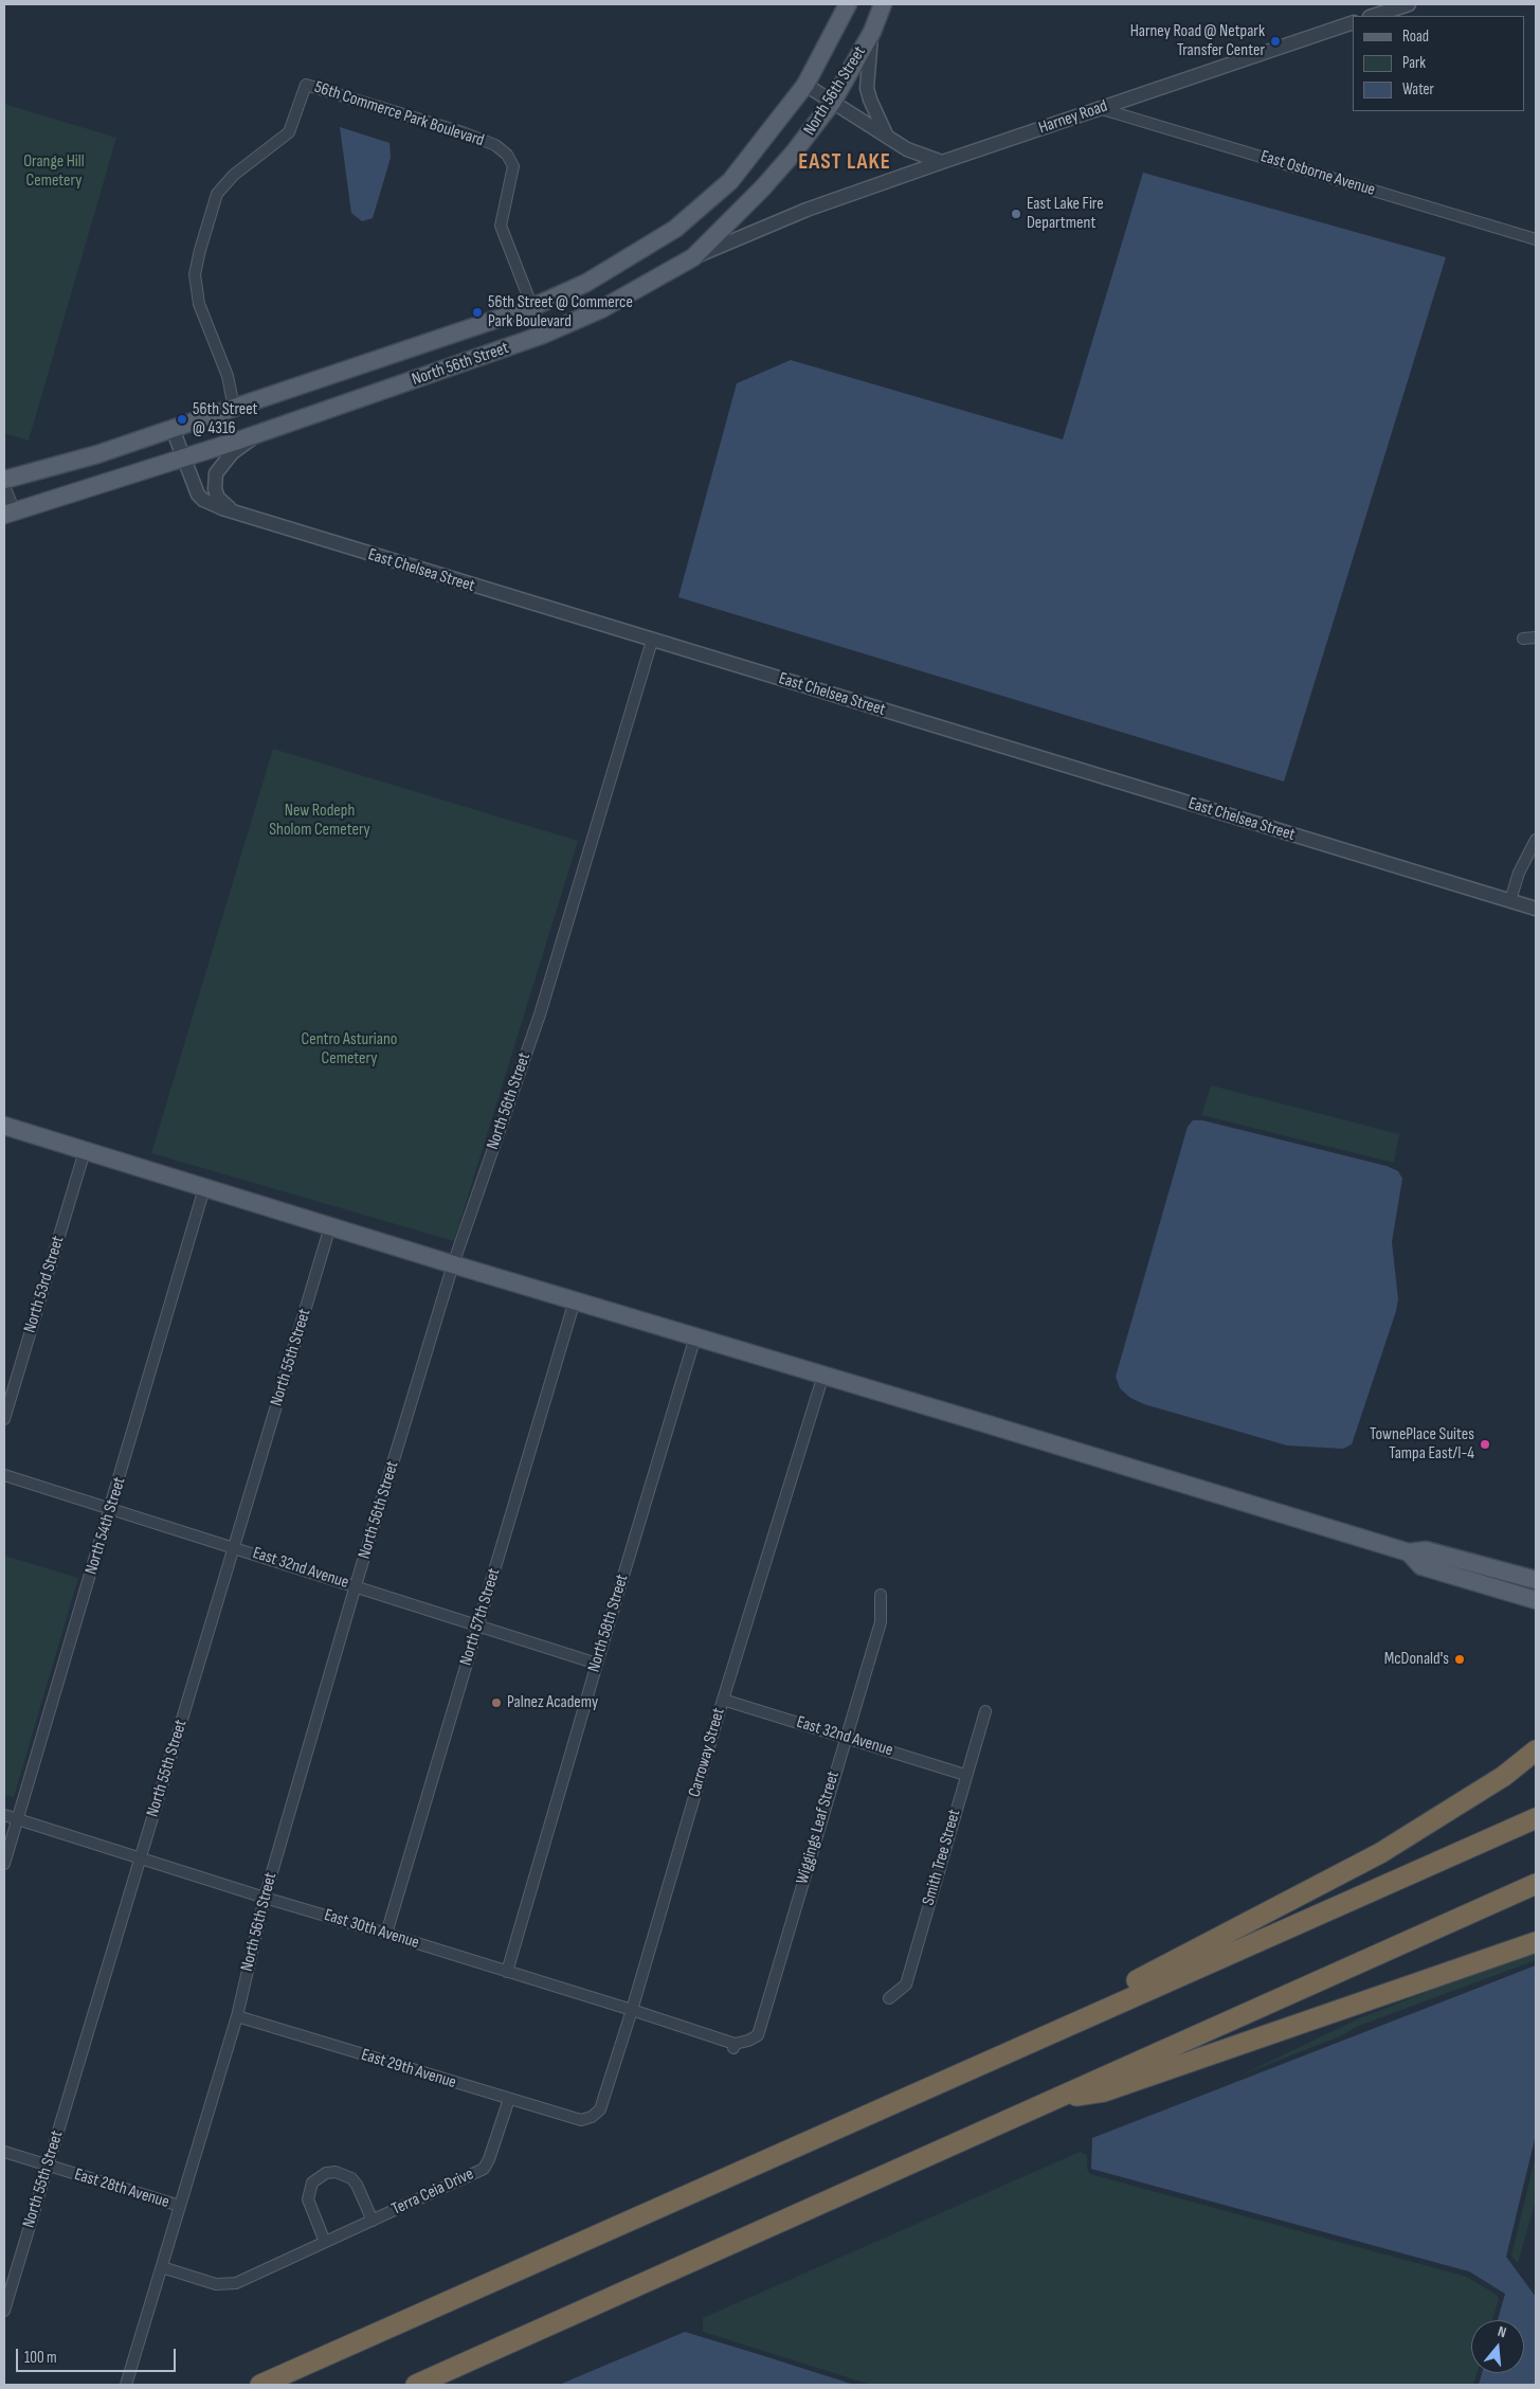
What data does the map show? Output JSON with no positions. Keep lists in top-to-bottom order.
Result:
{
  "streets": {
    "main road": ["North 56th Street"],
    "street": [
      "56th Commerce Park Boulevard",
      "Harney Road",
      "East Osborne Avenue",
      "East Chelsea Street",
      "North 53rd Street",
      "North 55th Street",
      "North 54th Street",
      "East 32nd Avenue",
      "North 57th Street",
      "North 58th Street",
      "Carroway Street",
      "Wiggings Leaf Street",
      "Smith Tree Street",
      "East 30th Avenue",
      "East 29th Avenue",
      "East 28th Avenue",
      "Terra Ceia Drive"
    ]
  },
  "crossings": [
    ["North 56th Street", "56th Commerce Park Boulevard"],
    ["North 56th Street", "Harney Road"],
    ["North 56th Street", "East Chelsea Street"],
    ["North 56th Street", "East 32nd Avenue"],
    ["North 56th Street", "East 30th Avenue"],
    ["North 56th Street", "East 29th Avenue"],
    ["North 56th Street", "East 28th Avenue"],
    ["North 56th Street", "Terra Ceia Drive"],
    ["Harney Road", "East Osborne Avenue"],
    ["North 55th Street", "East 32nd Avenue"],
    ["North 55th Street", "East 30th Avenue"],
    ["North 55th Street", "East 28th Avenue"],
    ["North 54th Street", "East 32nd Avenue"],
    ["North 54th Street", "East 30th Avenue"],
    ["East 32nd Avenue", "North 57th Street"],
    ["East 32nd Avenue", "North 58th Street"],
    ["East 32nd Avenue", "Carroway Street"],
    ["East 32nd Avenue", "Wiggings Leaf Street"],
    ["East 32nd Avenue", "Smith Tree Street"],
    ["North 57th Street", "East 30th Avenue"],
    ["North 58th Street", "East 30th Avenue"],
    ["Carroway Street", "East 30th Avenue"],
    ["Carroway Street", "East 29th Avenue"],
    ["Wiggings Leaf Street", "East 30th Avenue"],
    ["East 29th Avenue", "Terra Ceia Drive"]
  ],
  "districts": ["EAST LAKE"],
  "parks": ["Orange Hill Cemetery", "New Rodeph Sholom Cemetery", "Centro Asturiano Cemetery"],
  "places": [
    "Harney Road @ Netpark Transfer Center",
    "East Lake Fire Department",
    "56th Street @ Commerce Park Boulevard",
    "56th Street @ 4316",
    "TownePlace Suites Tampa East/I-4",
    "McDonald's",
    "Palnez Academy"
  ],
  "legend": ["Road", "Park", "Water"],
  "scale_bar": "100 m",
  "north": "top"
}
